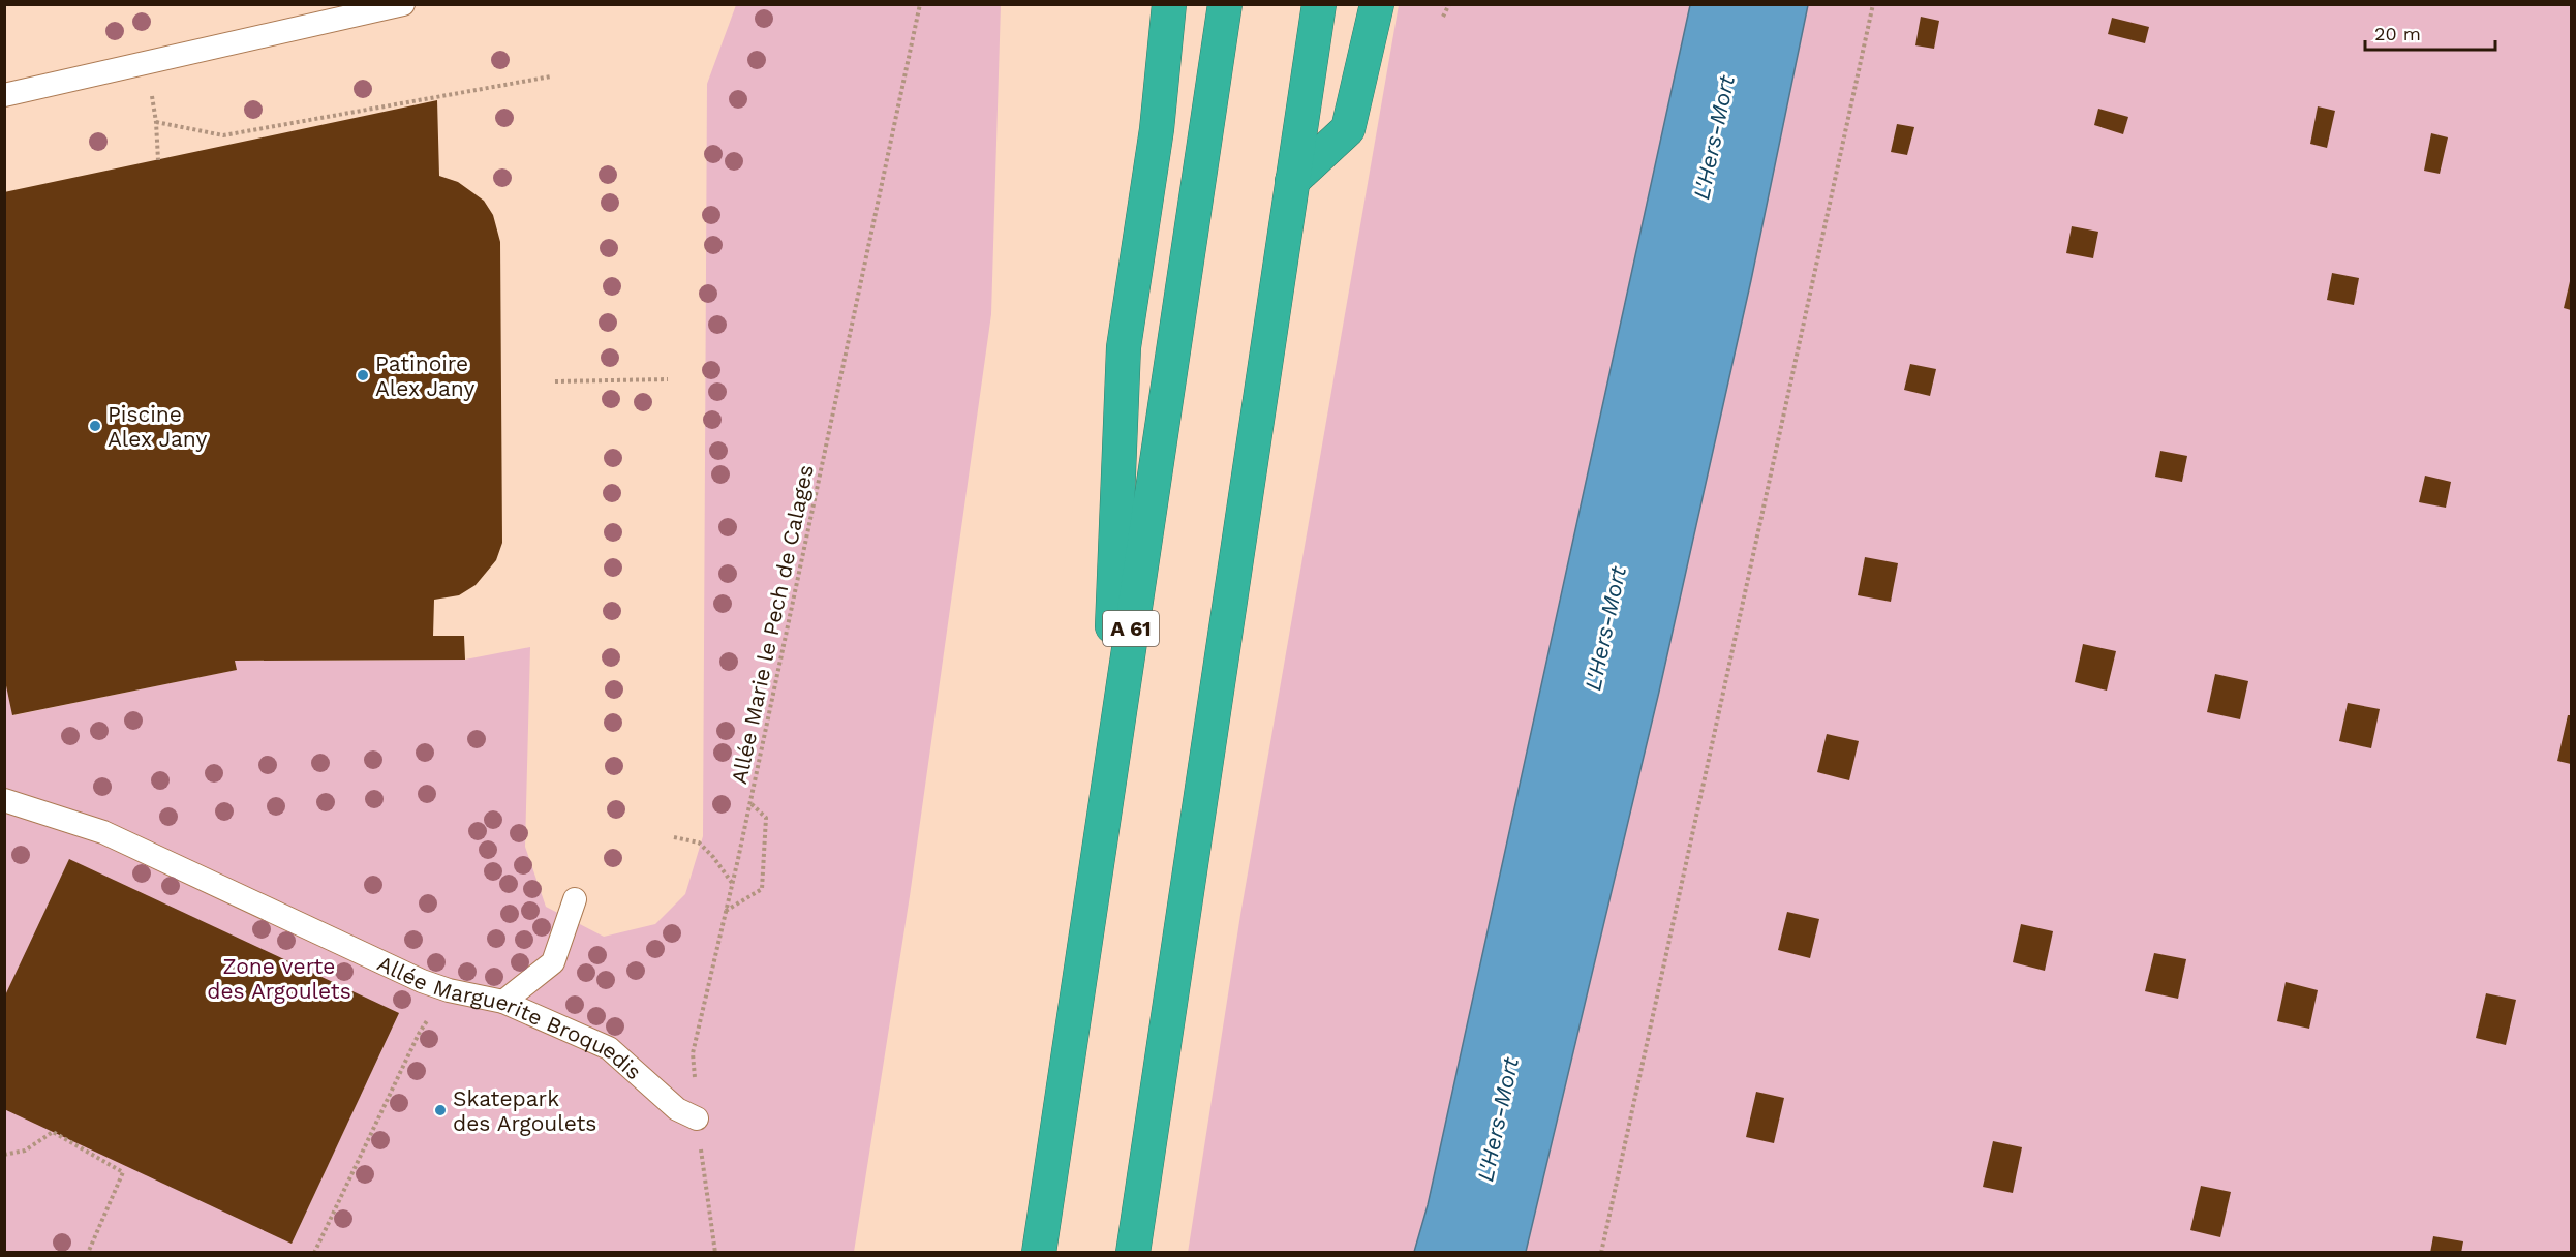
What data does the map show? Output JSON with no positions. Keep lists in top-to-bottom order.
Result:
{
  "streets": {
    "highway": ["A 61"],
    "lane": ["Allée Marguerite Broquedis"],
    "path": ["Allée Marie le Pech de Calages"]
  },
  "crossings": [
    ["Allée Marie le Pech de Calages", "Allée Marguerite Broquedis"]
  ],
  "water": ["L'Hers-Mort"],
  "parks": ["Zone verte des Argoulets"],
  "places": ["Patinoire Alex Jany", "Piscine Alex Jany", "Skatepark des Argoulets"],
  "scale_bar": "20 m"
}
